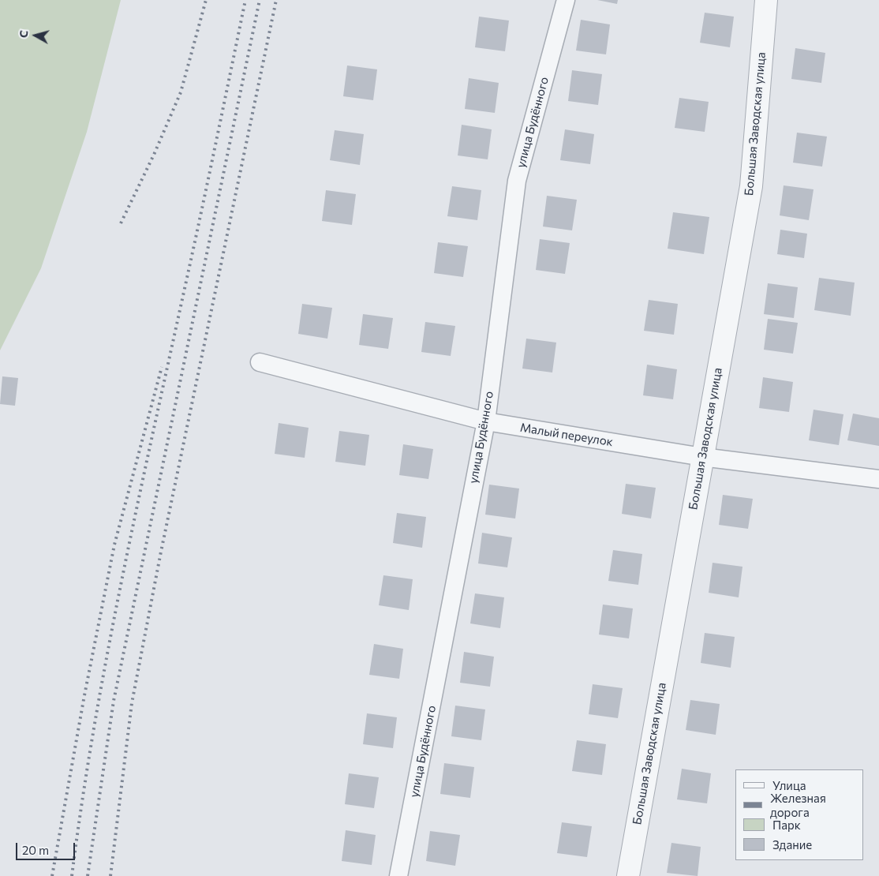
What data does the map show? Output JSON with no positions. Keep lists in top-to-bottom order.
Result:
{
  "streets": {
    "street": ["улица Будённого", "Большая Заводская улица", "Малый переулок"]
  },
  "crossings": [
    ["улица Будённого", "Малый переулок"],
    ["Большая Заводская улица", "Малый переулок"]
  ],
  "legend": [
    "Улица",
    "Железная дорога",
    "Парк",
    "Здание"
  ],
  "scale_bar": "20 m",
  "north": "left"
}
